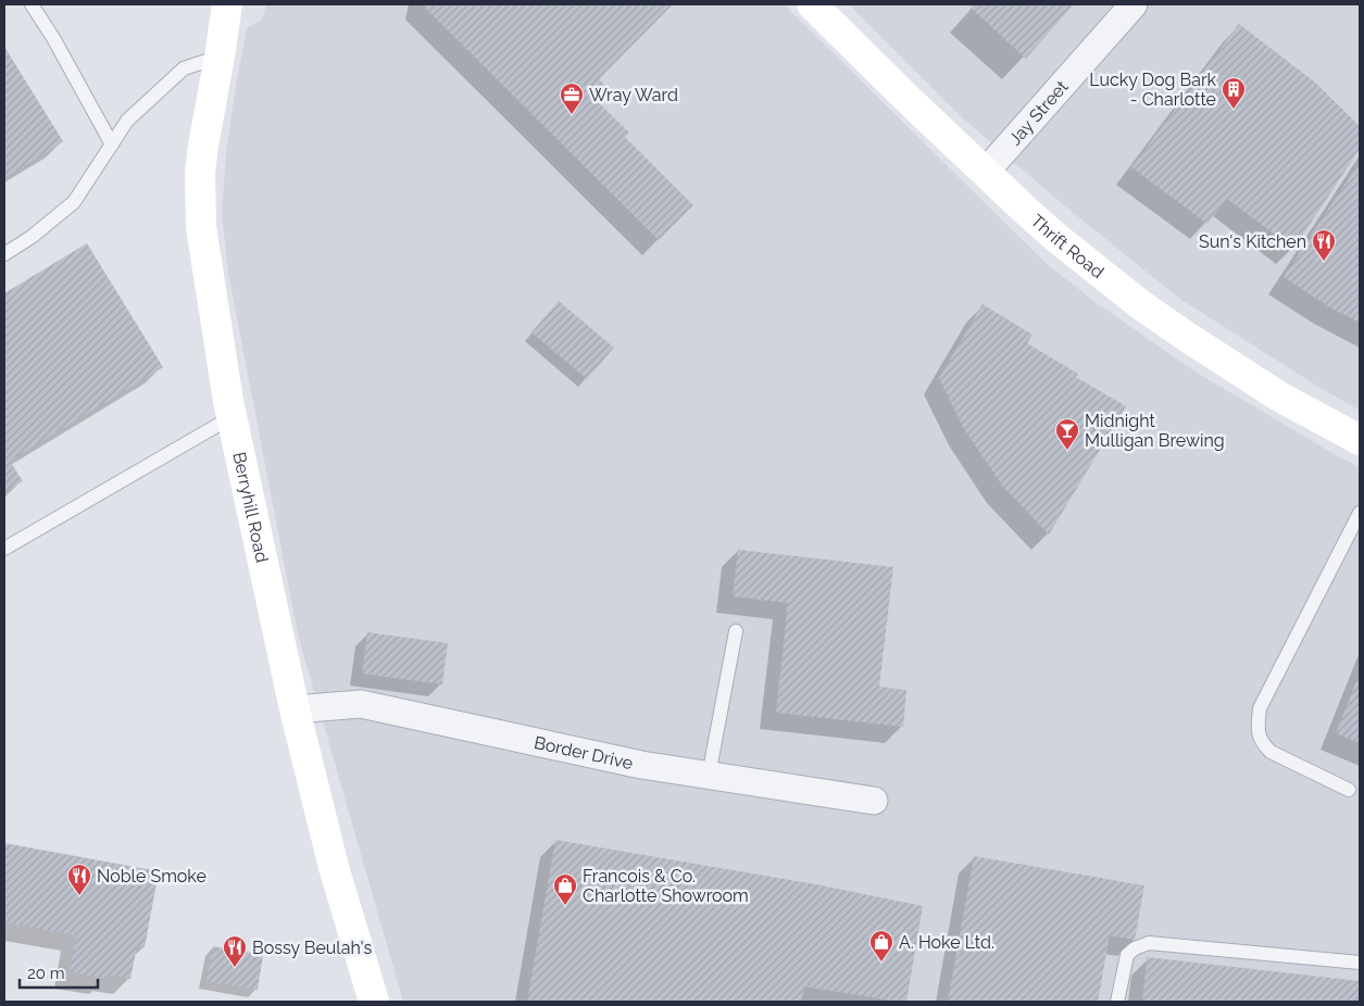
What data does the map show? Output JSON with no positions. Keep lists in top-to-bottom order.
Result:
{
  "streets": {
    "street": [
      "Jay Street",
      "Thrift Road",
      "Berryhill Road",
      "Border Drive"
    ]
  },
  "crossings": [
    ["Jay Street", "Thrift Road"],
    ["Berryhill Road", "Border Drive"]
  ],
  "places": {
    "building": ["Lucky Dog Bark - Charlotte"],
    "office": ["Wray Ward"],
    "restaurant": ["Sun's Kitchen", "Noble Smoke", "Bossy Beulah's"],
    "bar": ["Midnight Mulligan Brewing"],
    "shop": ["Francois & Co. Charlotte Showroom", "A. Hoke Ltd."]
  },
  "scale_bar": "20 m"
}
